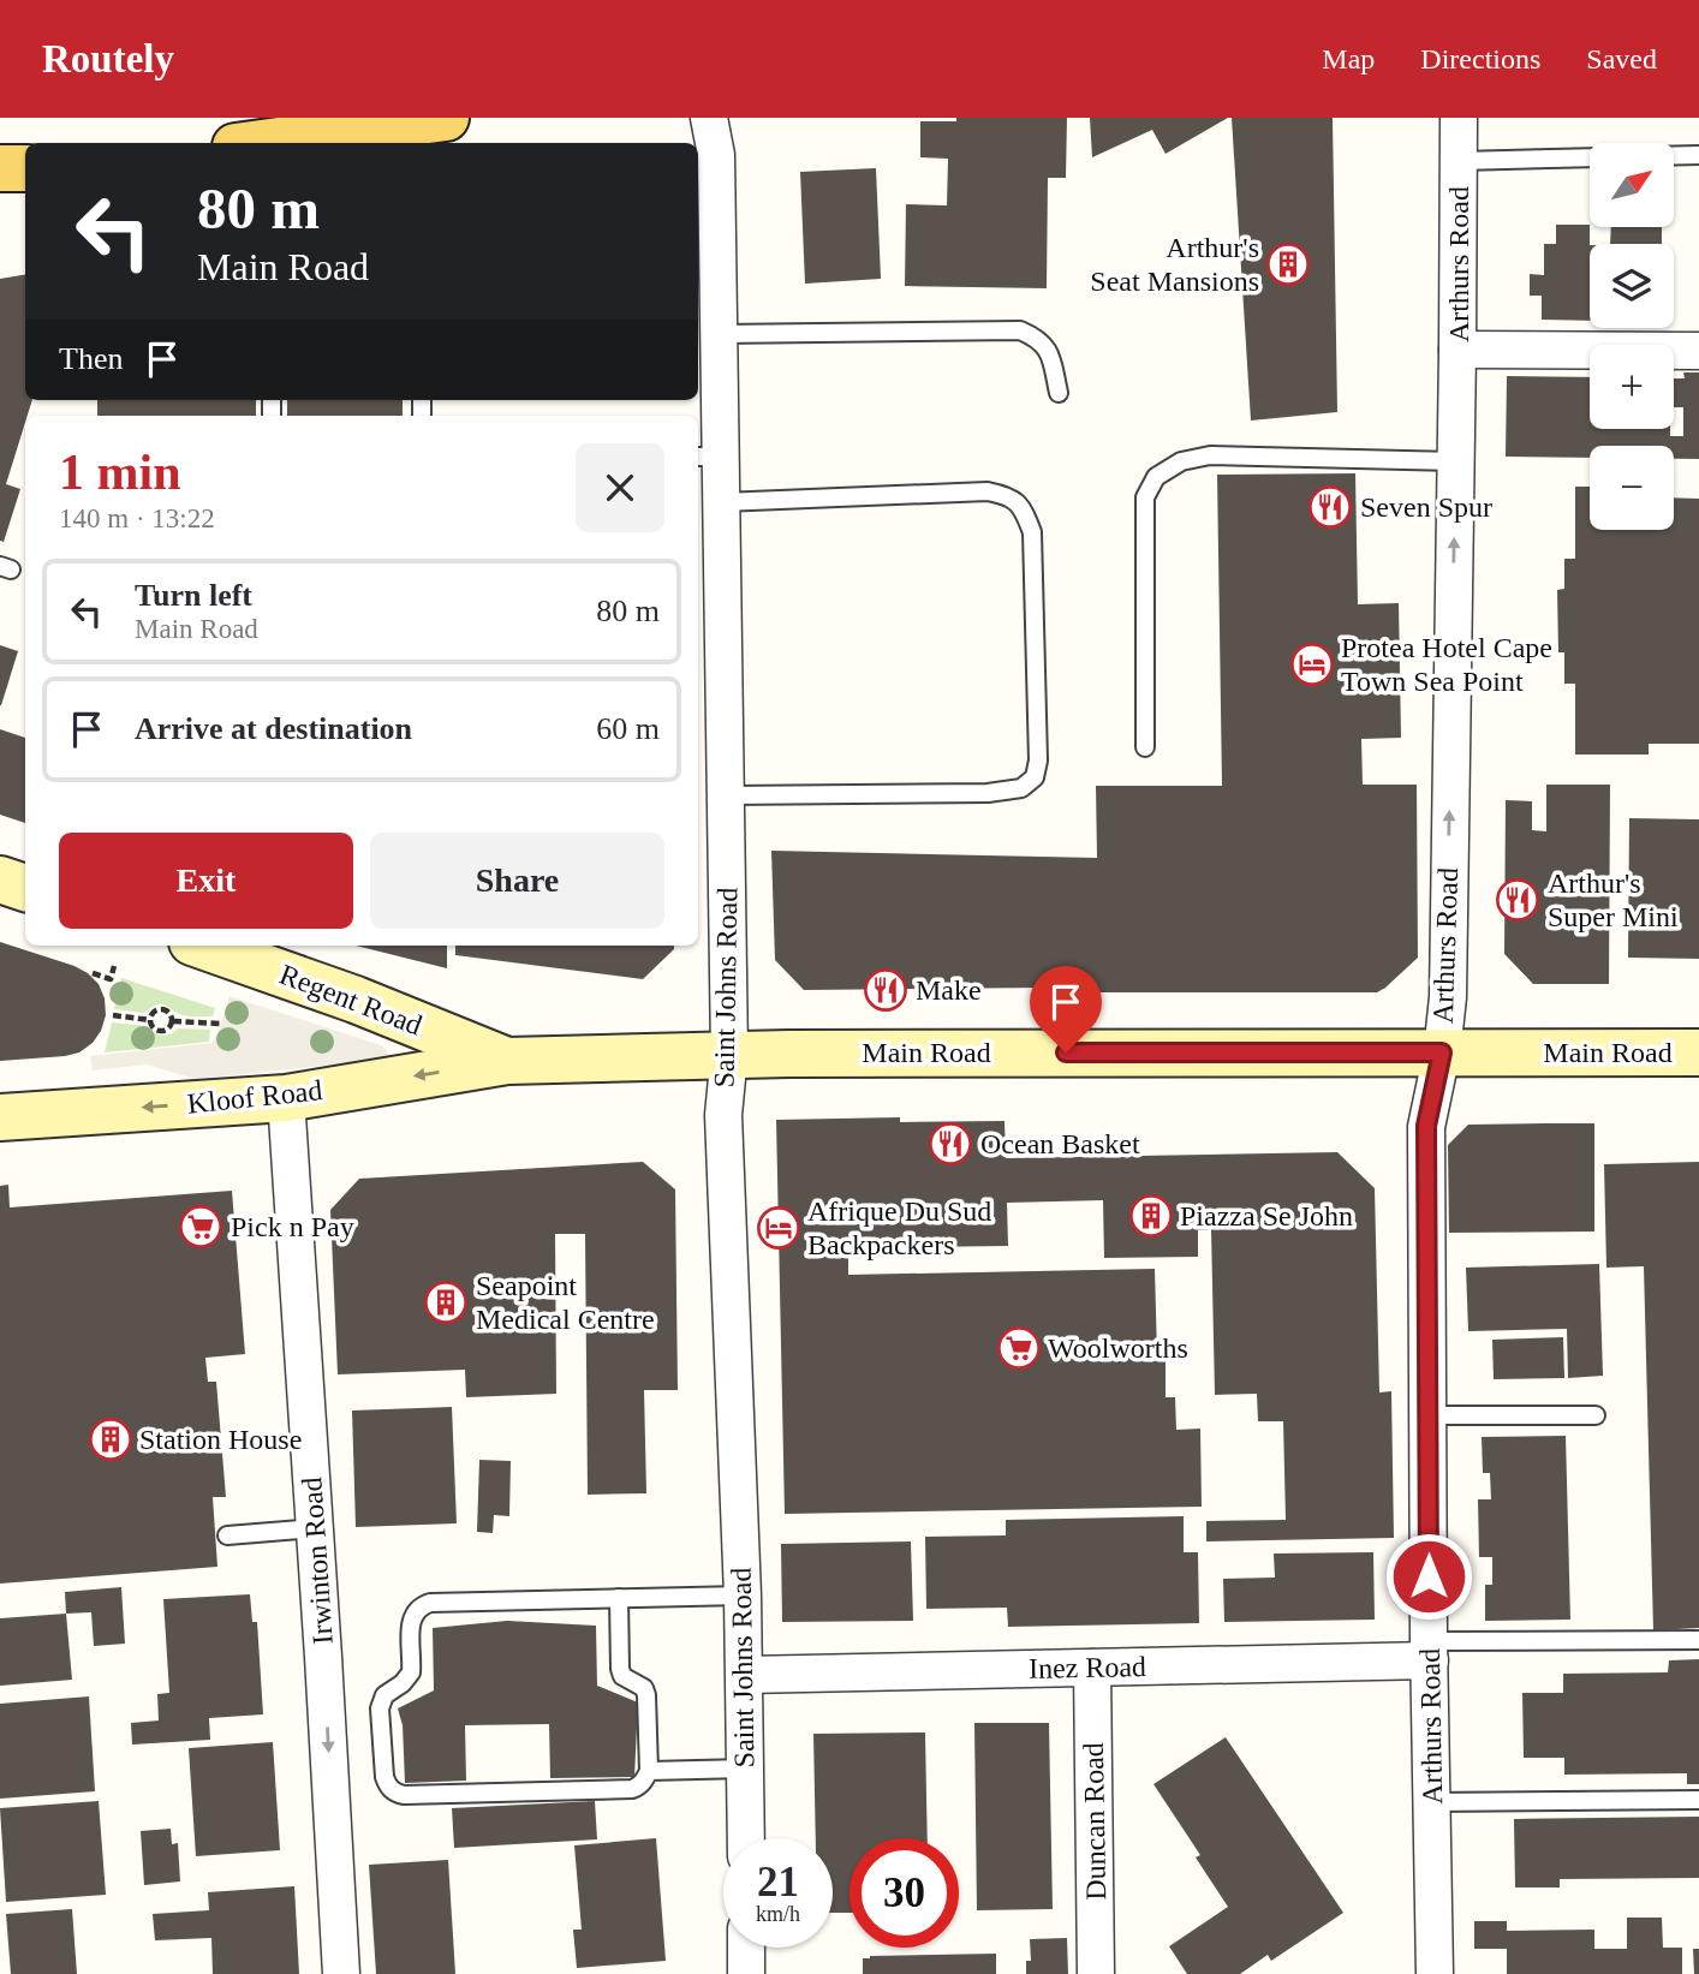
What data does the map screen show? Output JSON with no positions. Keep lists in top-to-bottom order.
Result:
{
  "streets": {
    "main road": ["Regent Road", "Main Road", "Kloof Road"],
    "street": [
      "Arthurs Road",
      "Saint Johns Road",
      "Irwinton Road",
      "Inez Road",
      "Duncan Road"
    ]
  },
  "crossings": [
    ["Arthurs Road", "Main Road"],
    ["Arthurs Road", "Inez Road"],
    ["Saint Johns Road", "Main Road"],
    ["Saint Johns Road", "Inez Road"],
    ["Regent Road", "Main Road"],
    ["Regent Road", "Kloof Road"],
    ["Main Road", "Kloof Road"],
    ["Kloof Road", "Irwinton Road"],
    ["Inez Road", "Duncan Road"]
  ],
  "one_way": ["Kloof Road", "Irwinton Road"],
  "places": {
    "building": [
      "Arthur's Seat Mansions",
      "Piazza Se John",
      "Seapoint Medical Centre",
      "Station House"
    ],
    "restaurant": [
      "Seven Spur",
      "Arthur's Super Mini",
      "Make",
      "Ocean Basket"
    ],
    "hotel": ["Protea Hotel Cape Town Sea Point", "Afrique Du Sud Backpackers"],
    "supermarket": ["Pick n Pay", "Woolworths"]
  },
  "north": "top right",
  "page": {
    "header": "Routely",
    "nav": ["Map", "Directions", "Saved"],
    "map_buttons": ["+", "−"],
    "turn": ["80 m", "Main Road"],
    "then": "Then",
    "heading": ["1 min", "140 m · 13:22"],
    "list": [
      {
        "name": "Turn left",
        "note": "Main Road",
        "value": "80 m"
      },
      {
        "name": "Arrive at destination",
        "value": "60 m"
      }
    ],
    "buttons": ["Exit", "Share"],
    "speed": "21 km/h",
    "limit": "30"
  }
}
